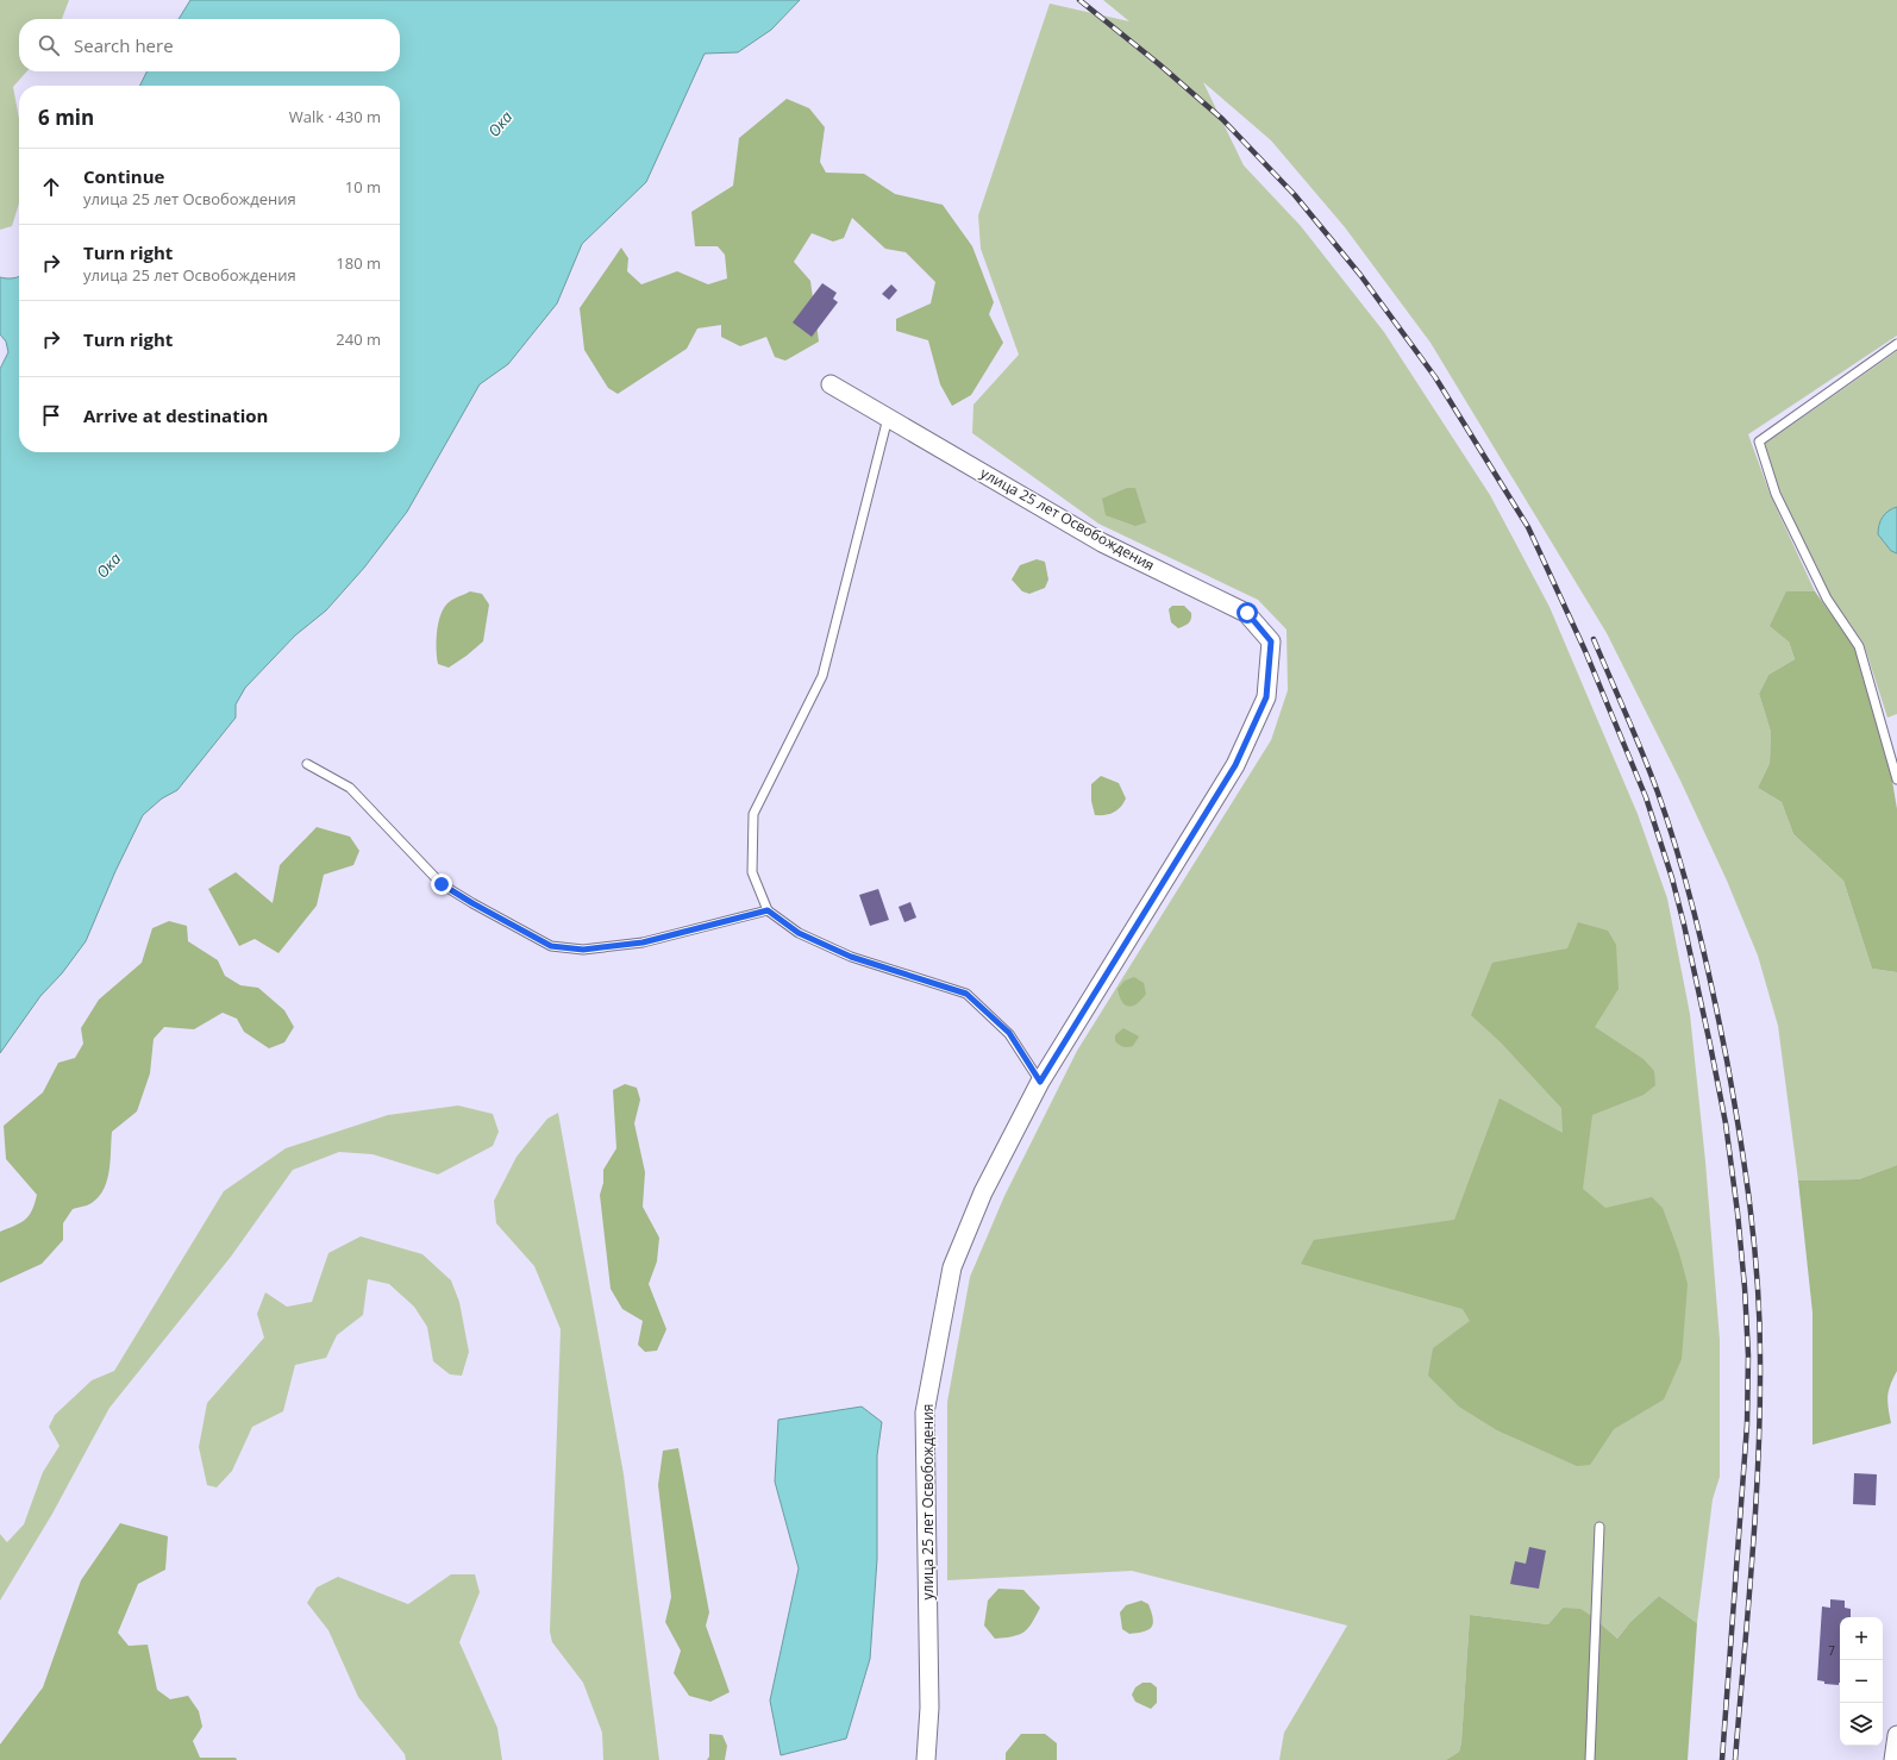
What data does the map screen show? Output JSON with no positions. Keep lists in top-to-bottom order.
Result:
{
  "streets": {
    "street": ["улица 25 лет Освобождения"]
  },
  "water": ["Ока"],
  "house_numbers": ["7"],
  "page": {
    "search": "Search here",
    "heading": ["6 min", "Walk · 430 m"],
    "list": [
      ["Continue", "улица 25 лет Освобождения", "10 m"],
      ["Turn right", "улица 25 лет Освобождения", "180 m"],
      ["Turn right", "240 m"],
      "Arrive at destination"
    ],
    "map_buttons": ["+", "−"]
  }
}
